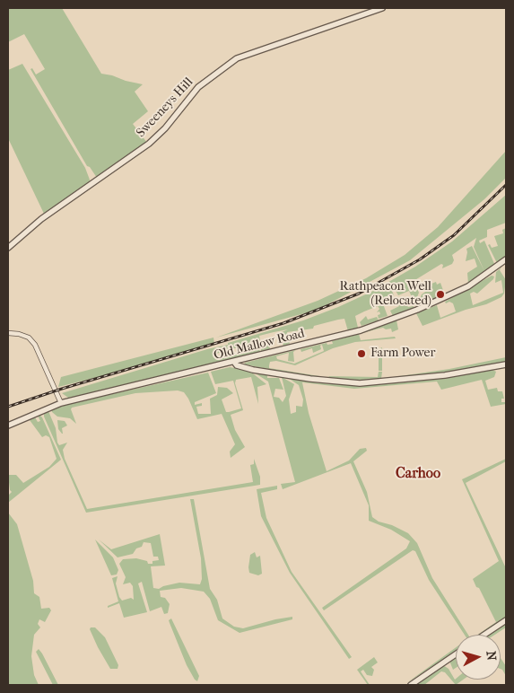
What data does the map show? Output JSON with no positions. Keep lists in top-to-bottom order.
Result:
{
  "streets": {
    "street": ["Sweeneys Hill", "Old Mallow Road"]
  },
  "districts": ["Carhoo"],
  "places": ["Rathpeacon Well (Relocated)", "Farm Power"],
  "north": "right"
}
